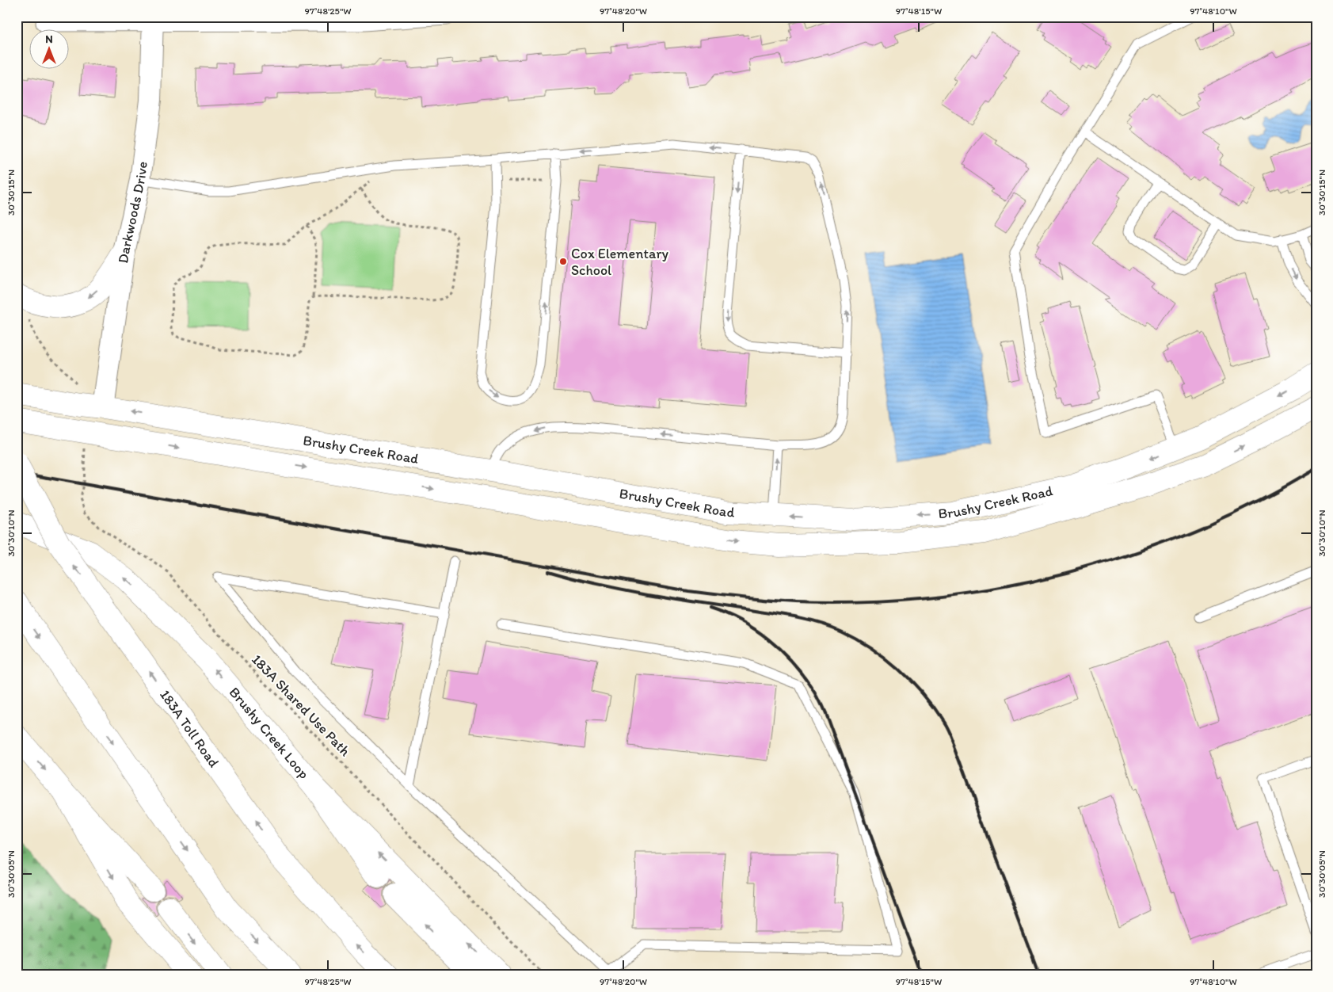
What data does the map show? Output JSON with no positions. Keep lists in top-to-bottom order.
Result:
{
  "streets": {
    "main road": ["Brushy Creek Road", "183A Toll Road", "Brushy Creek Loop"],
    "street": ["Darkwoods Drive"],
    "path": ["183A Shared Use Path"]
  },
  "crossings": [
    ["Darkwoods Drive", "Brushy Creek Road"]
  ],
  "places": ["Cox Elementary School"],
  "north": "top",
  "coordinates": [
    "97°48'25\"W",
    "97°48'20\"W",
    "97°48'15\"W",
    "97°48'10\"W",
    "30°30'15\"N",
    "30°30'10\"N",
    "30°30'05\"N"
  ]
}
